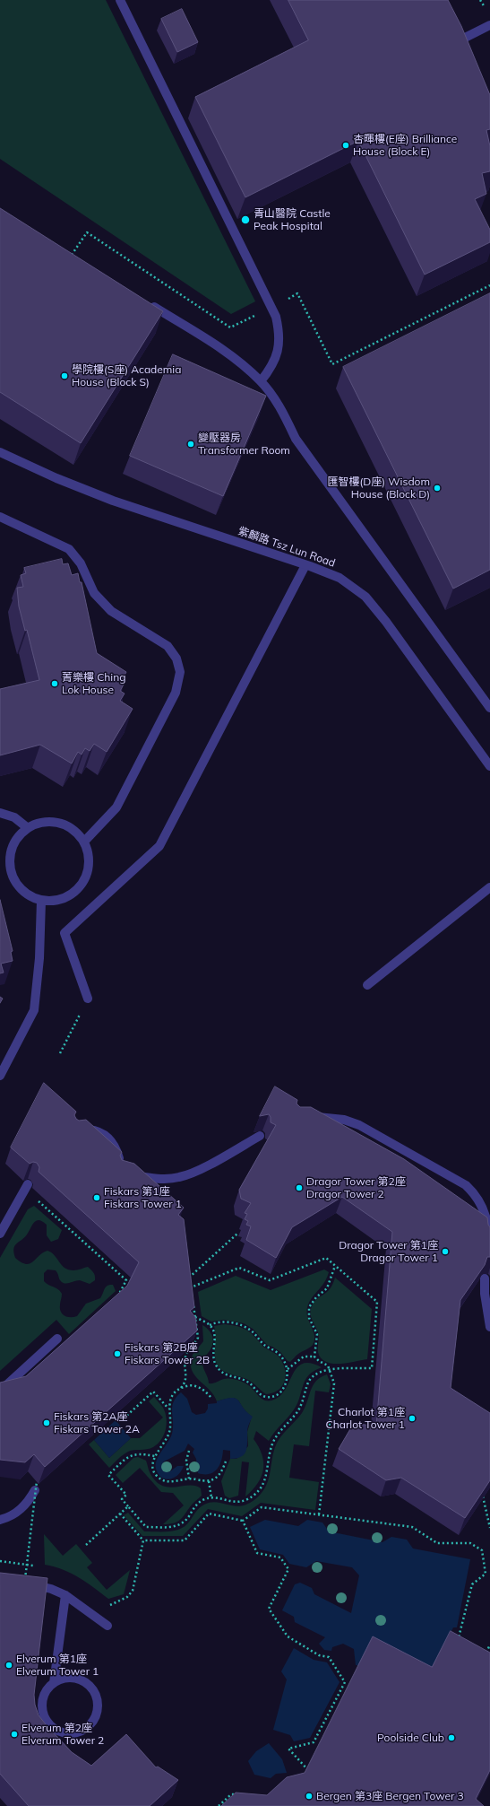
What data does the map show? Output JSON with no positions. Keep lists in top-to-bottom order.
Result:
{
  "streets": {
    "street": ["紫麟路 Tsz Lun Road"]
  },
  "places": [
    "杏暉樓(E座) Brilliance House (Block E)",
    "青山醫院 Castle Peak Hospital",
    "學院樓(S座) Academia House (Block S)",
    "變壓器房 Transformer Room",
    "匯智樓(D座) Wisdom House (Block D)",
    "菁樂樓 Ching Lok House",
    "Dragor Tower 第2座 Dragor Tower 2",
    "Fiskars 第1座 Fiskars Tower 1",
    "Dragor Tower 第1座 Dragor Tower 1",
    "Fiskars 第2B座 Fiskars Tower 2B",
    "Charlot 第1座 Charlot Tower 1",
    "Fiskars 第2A座 Fiskars Tower 2A",
    "Elverum 第1座 Elverum Tower 1",
    "Elverum 第2座 Elverum Tower 2",
    "Poolside Club",
    "Bergen 第3座 Bergen Tower 3"
  ]
}
